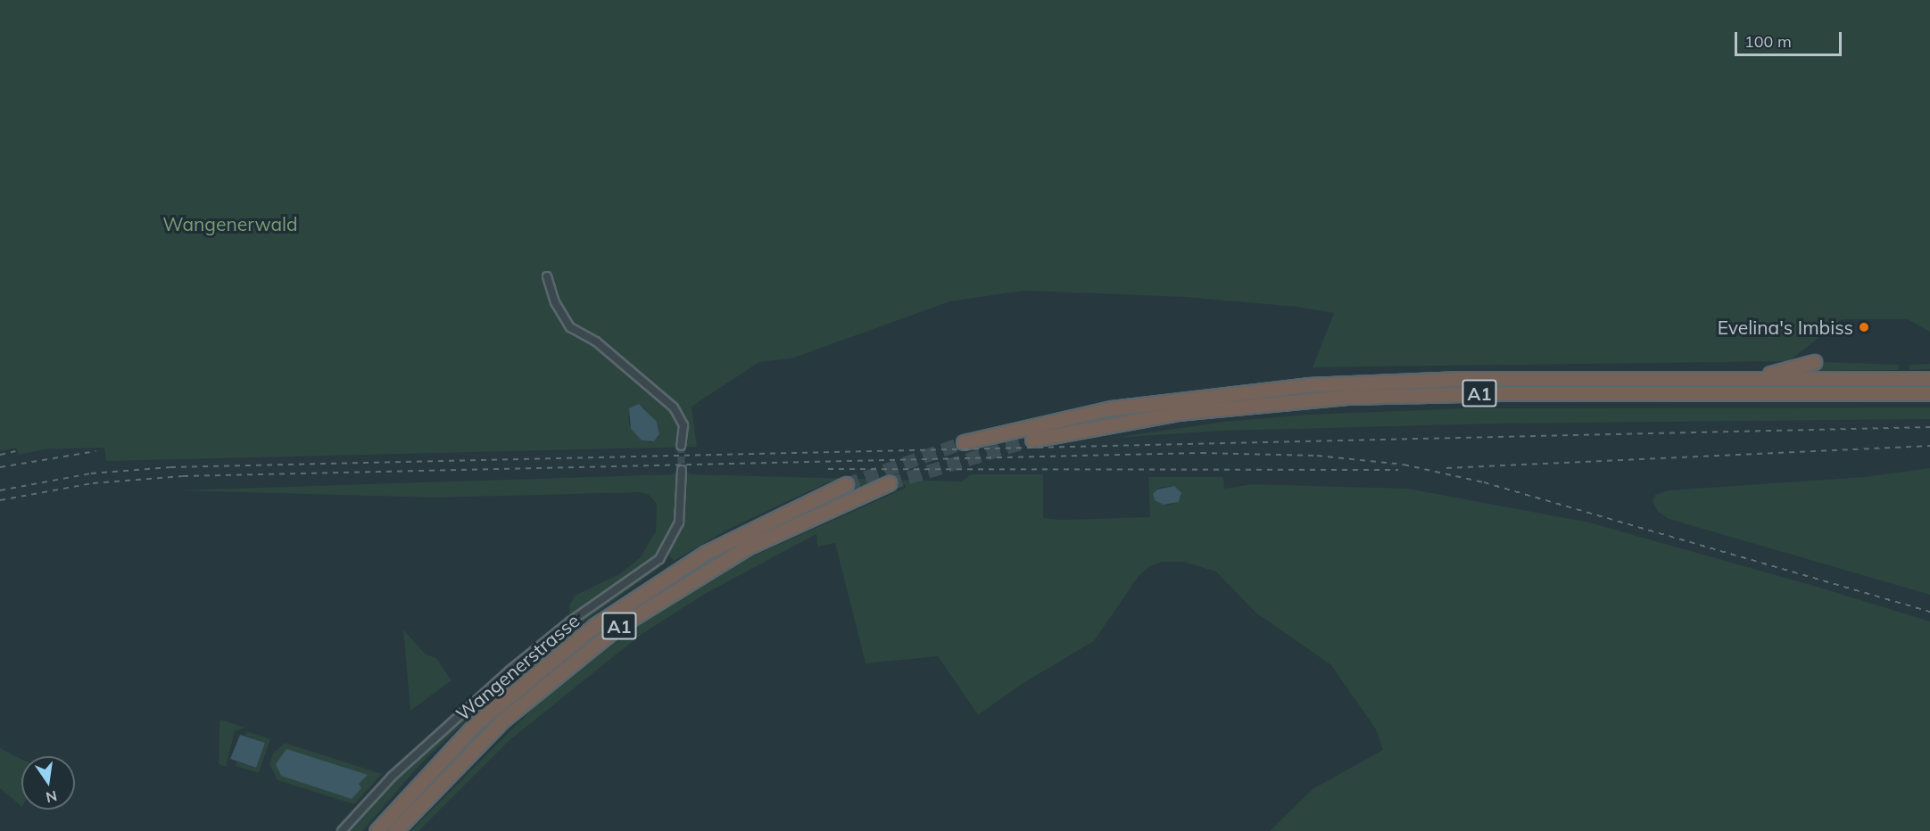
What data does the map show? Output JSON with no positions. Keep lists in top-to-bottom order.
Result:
{
  "streets": {
    "highway": ["A1"],
    "street": ["Wangenerstrasse"]
  },
  "parks": ["Wangenerwald"],
  "places": ["Evelina's Imbiss"],
  "scale_bar": "100 m",
  "north": "bottom"
}
